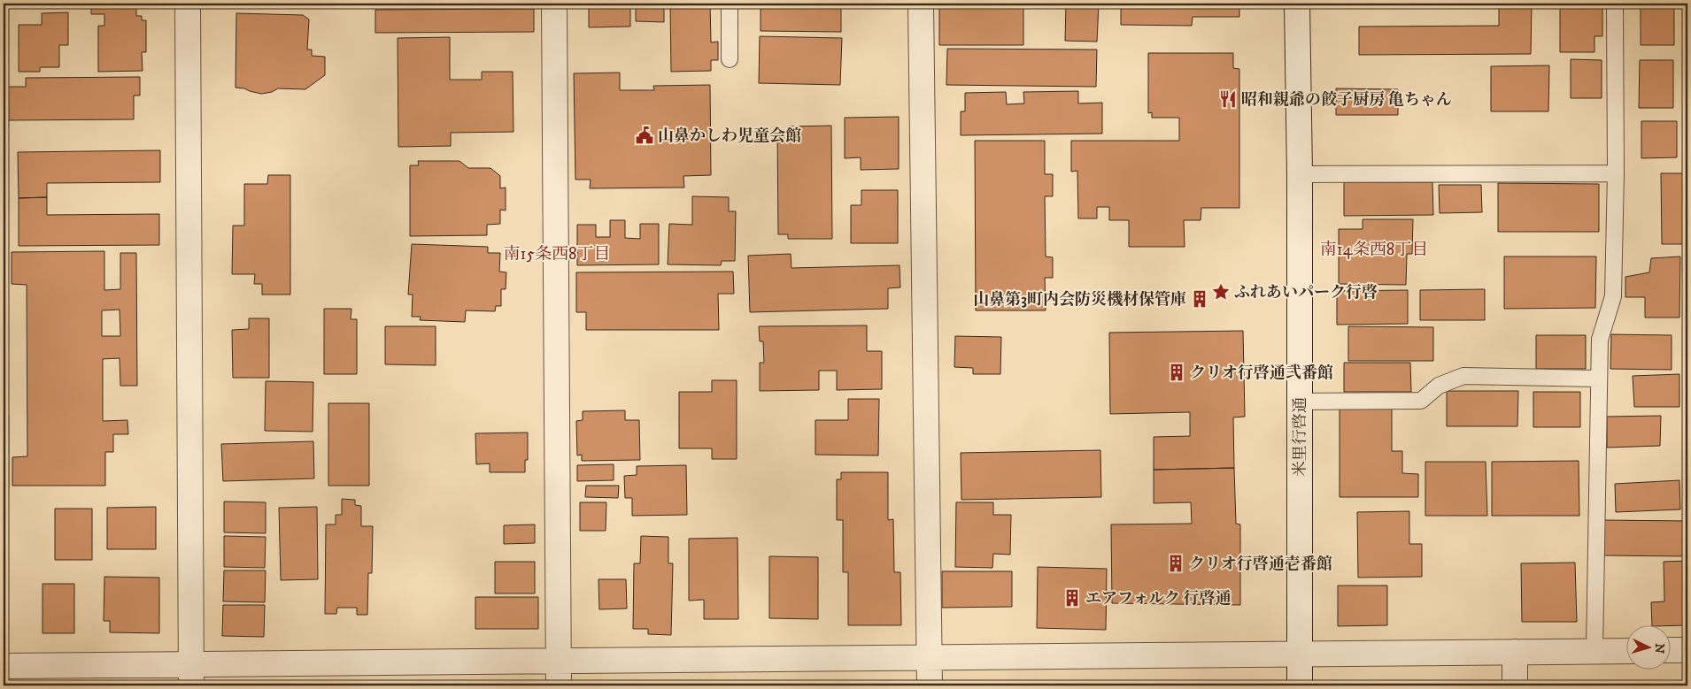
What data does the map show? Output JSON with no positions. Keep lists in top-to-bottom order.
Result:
{
  "streets": {
    "street": ["米里行啓通"]
  },
  "districts": ["南14条西8丁目", "南15条西8丁目"],
  "places": {
    "restaurant": ["昭和親爺の餃子厨房 亀ちゃん"],
    "public building": ["山鼻かしわ児童会館"],
    "place": ["ふれあいパーク行啓"],
    "building": [
      "山鼻第3町内会防災機材保管庫",
      "クリオ行啓通弐番館",
      "クリオ行啓通壱番館",
      "エアフォルク 行啓通"
    ]
  },
  "north": "right"
}
